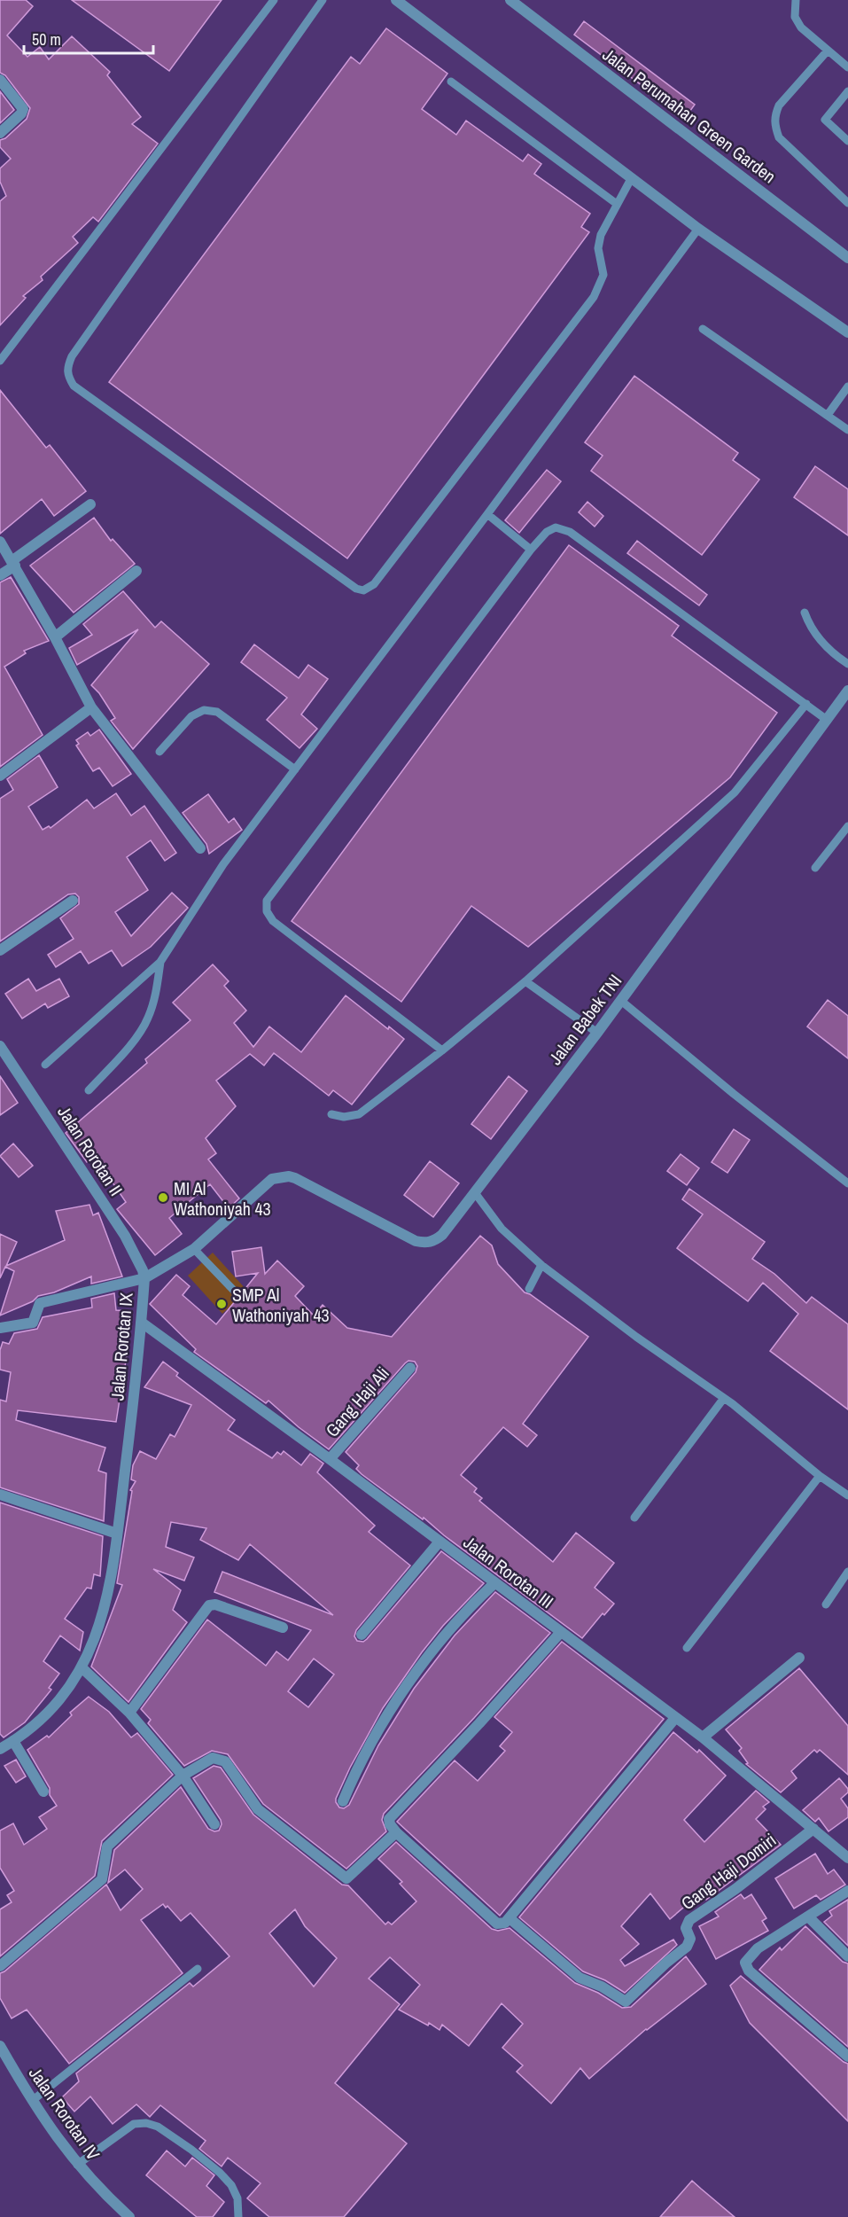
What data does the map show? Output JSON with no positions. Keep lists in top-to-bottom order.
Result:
{
  "streets": {
    "street": [
      "Jalan Perumahan Green Garden",
      "Jalan Babek TNI",
      "Jalan Rorotan II",
      "Jalan Rorotan IX",
      "Gang Haji Ali",
      "Jalan Rorotan III",
      "Gang Haji Domiri",
      "Jalan Rorotan IV"
    ]
  },
  "crossings": [
    ["Jalan Babek TNI", "Jalan Rorotan IX"],
    ["Jalan Rorotan II", "Jalan Rorotan IX"],
    ["Jalan Rorotan IX", "Jalan Rorotan III"],
    ["Gang Haji Ali", "Jalan Rorotan III"],
    ["Jalan Rorotan III", "Gang Haji Domiri"]
  ],
  "places": ["MI Al Wathoniyah 43", "SMP Al Wathoniyah 43"],
  "scale_bar": "50 m"
}
